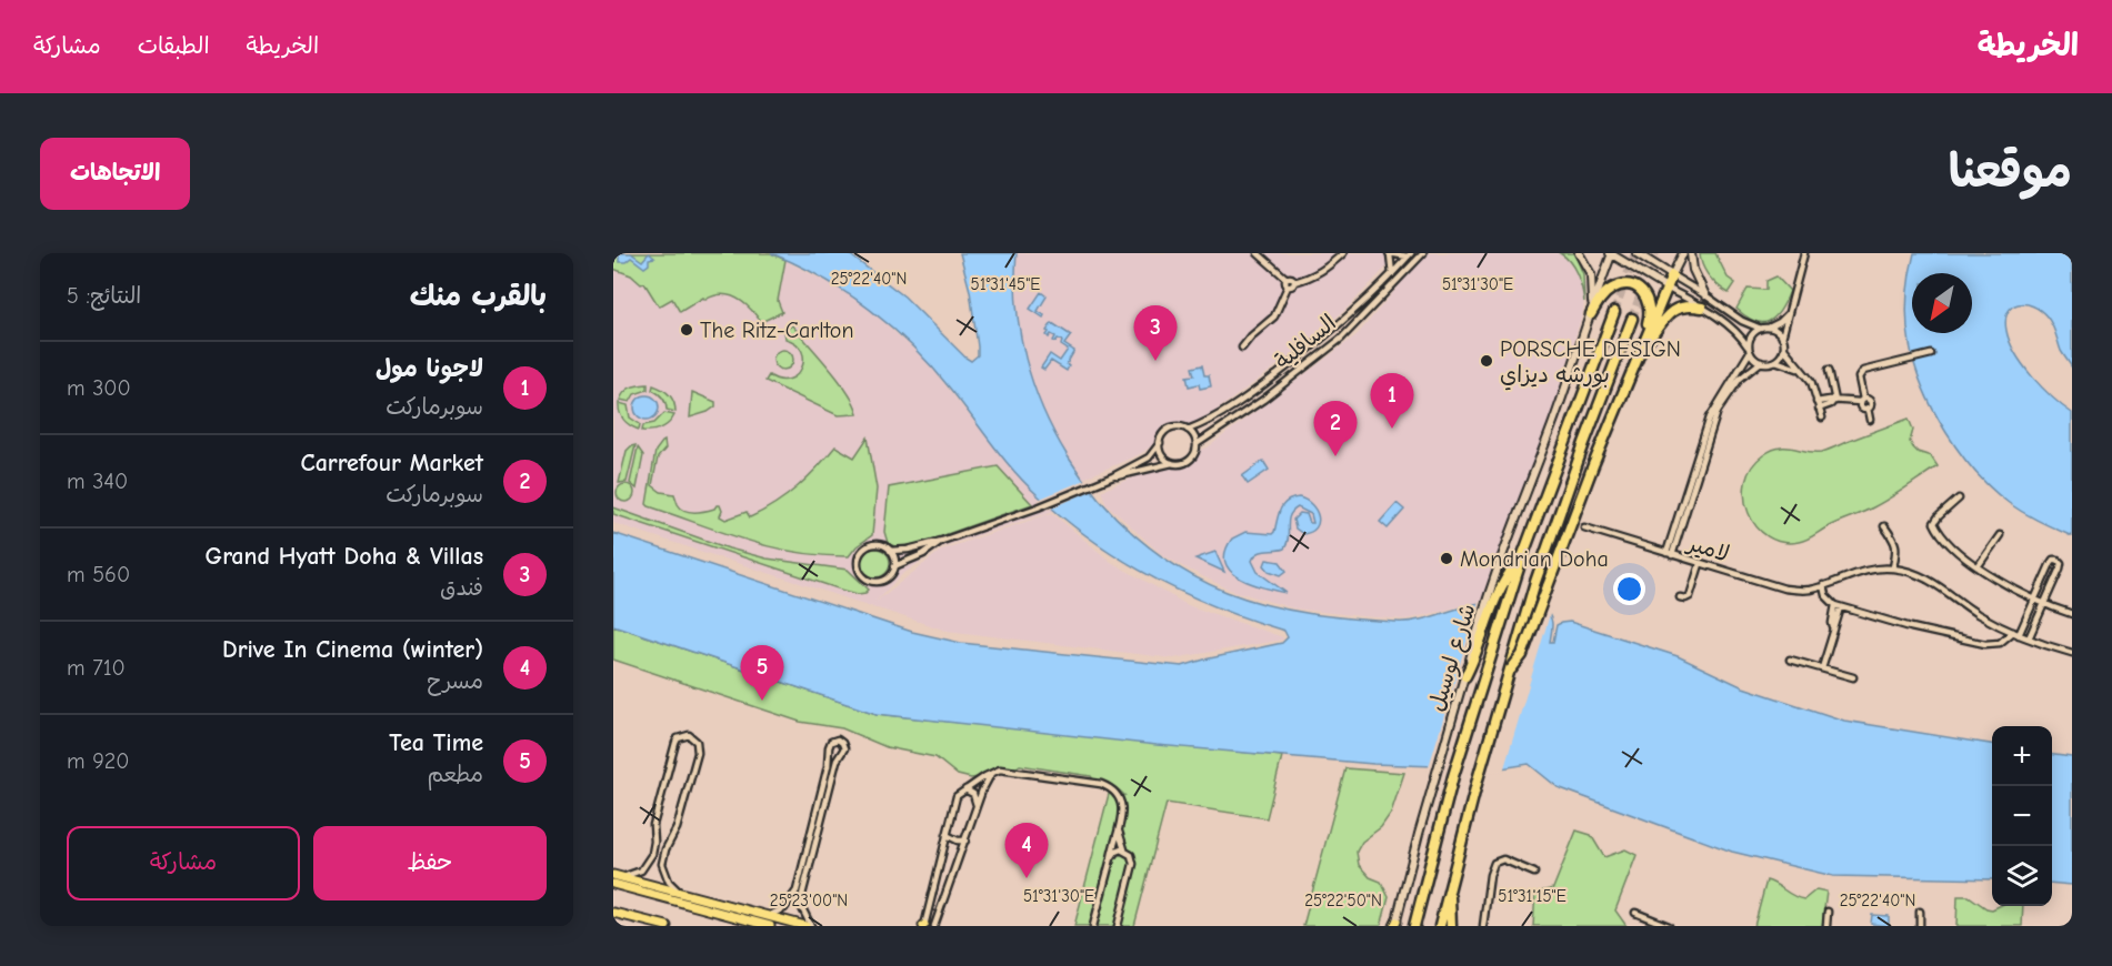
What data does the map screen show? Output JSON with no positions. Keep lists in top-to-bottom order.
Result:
{
  "streets": {
    "highway": ["شارع لوسيل"],
    "street": ["السافلية", "لامير"]
  },
  "places": ["The Ritz-Carlton", "PORSCHE DESIGN بورشه ديزاي", "Mondrian Doha"],
  "north": "bottom left",
  "page": {
    "header": "الخريطة",
    "nav": ["الخريطة", "الطبقات", "مشاركة"],
    "title": "موقعنا",
    "buttons": [
      "الاتجاهات",
      ["حفظ", "مشاركة"]
    ],
    "heading": ["بالقرب منك", "النتائج: 5"],
    "pins": [
      "3",
      "1",
      "2",
      "5",
      "4"
    ],
    "list": [
      {
        "mark": "1",
        "name": "لاجونا مول",
        "note": "سوبرماركت",
        "value": "300 m"
      },
      {
        "mark": "2",
        "name": "Carrefour Market",
        "note": "سوبرماركت",
        "value": "340 m"
      },
      {
        "mark": "3",
        "name": "Grand Hyatt Doha & Villas",
        "note": "فندق",
        "value": "560 m"
      },
      {
        "mark": "4",
        "name": "Drive In Cinema (winter)",
        "note": "مسرح",
        "value": "710 m"
      },
      {
        "mark": "5",
        "name": "Tea Time",
        "note": "مطعم",
        "value": "920 m"
      }
    ],
    "map_buttons": ["+", "−"]
  },
  "coordinates": [
    "25°22'40\"N",
    "51°31'45\"E",
    "51°31'30\"E",
    "51°31'15\"E",
    "25°23'00\"N",
    "25°22'50\"N"
  ]
}
